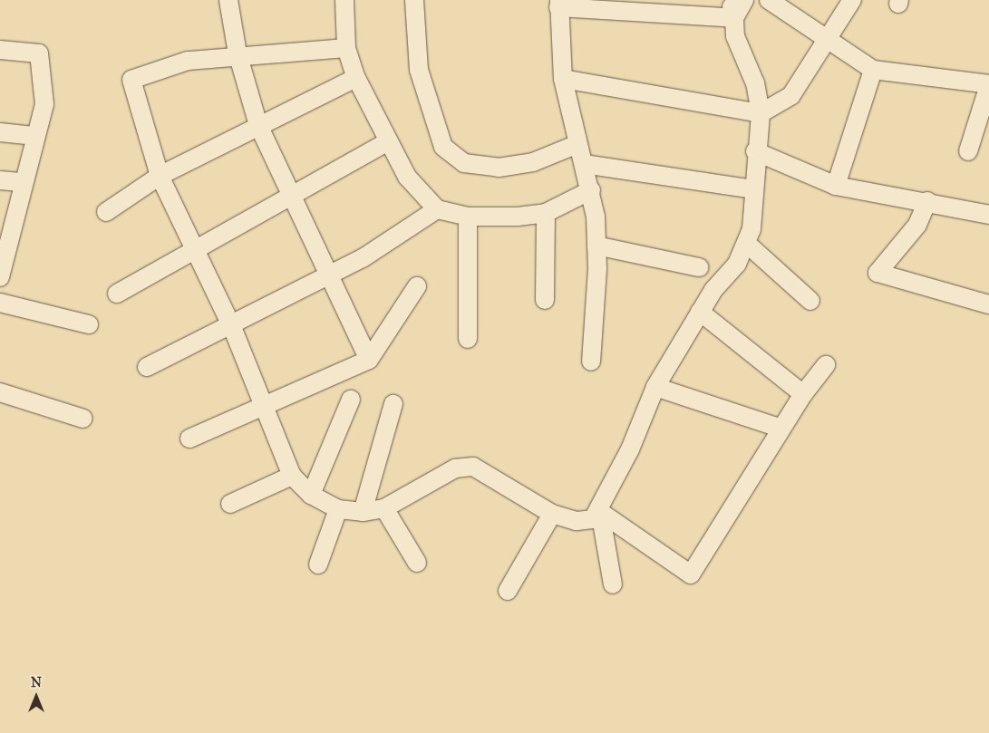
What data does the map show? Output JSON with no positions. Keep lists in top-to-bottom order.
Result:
{
  "north": "top"
}
